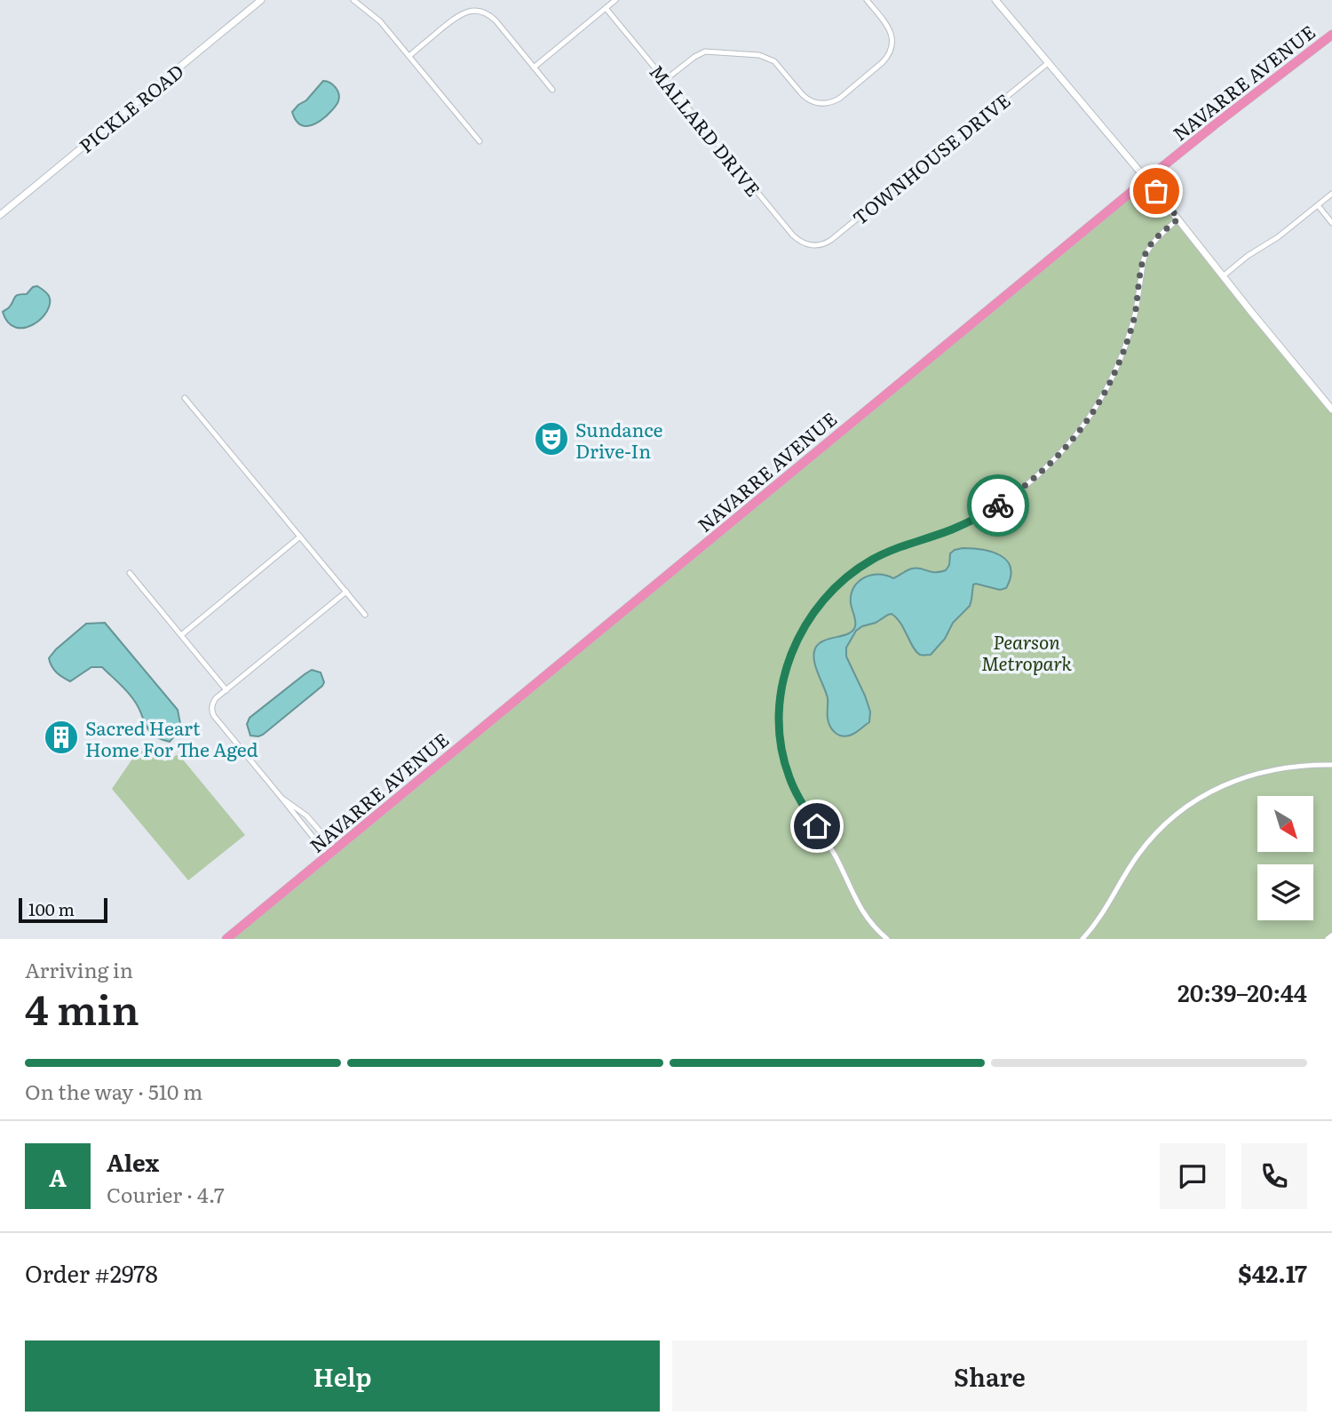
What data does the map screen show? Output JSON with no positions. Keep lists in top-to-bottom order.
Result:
{
  "streets": {
    "highway": ["NAVARRE AVENUE"],
    "street": ["PICKLE ROAD", "MALLARD DRIVE", "TOWNHOUSE DRIVE"]
  },
  "crossings": [
    ["MALLARD DRIVE", "TOWNHOUSE DRIVE"]
  ],
  "parks": ["Pearson Metropark"],
  "places": {
    "theatre": ["Sundance Drive-In"],
    "building": ["Sacred Heart Home For The Aged"]
  },
  "scale_bar": "100 m",
  "north": "bottom right",
  "page": {
    "scale": "100 m",
    "heading": ["4 min", "Arriving in", "20:39–20:44"],
    "panel": [
      "Alex",
      "Courier · 4.7",
      "Order #2978",
      "$42.17"
    ],
    "bar": "On the way · 510 m",
    "round": "A",
    "buttons": ["Help", "Share"]
  }
}
